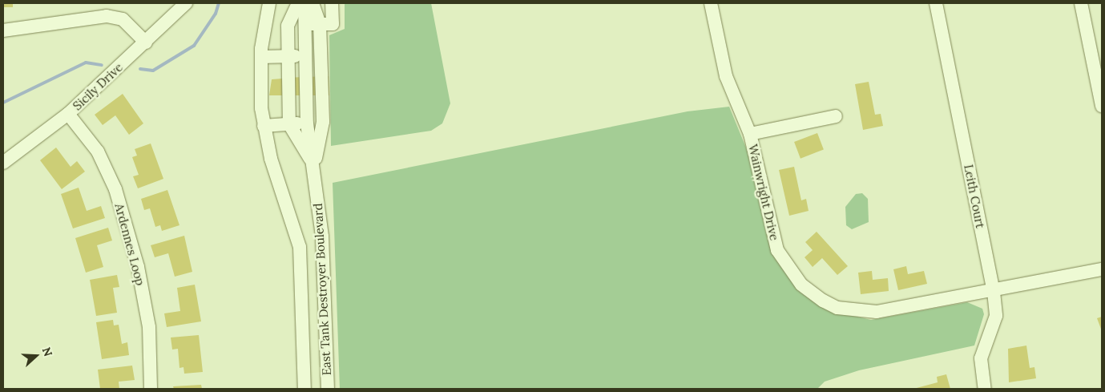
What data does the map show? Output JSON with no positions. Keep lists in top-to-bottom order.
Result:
{
  "streets": {
    "street": [
      "Sicily Drive",
      "Wainwright Drive",
      "Leith Court",
      "Ardennes Loop",
      "East Tank Destroyer Boulevard"
    ]
  },
  "crossings": [
    ["Sicily Drive", "Ardennes Loop"],
    ["Wainwright Drive", "Leith Court"]
  ],
  "north": "right"
}
